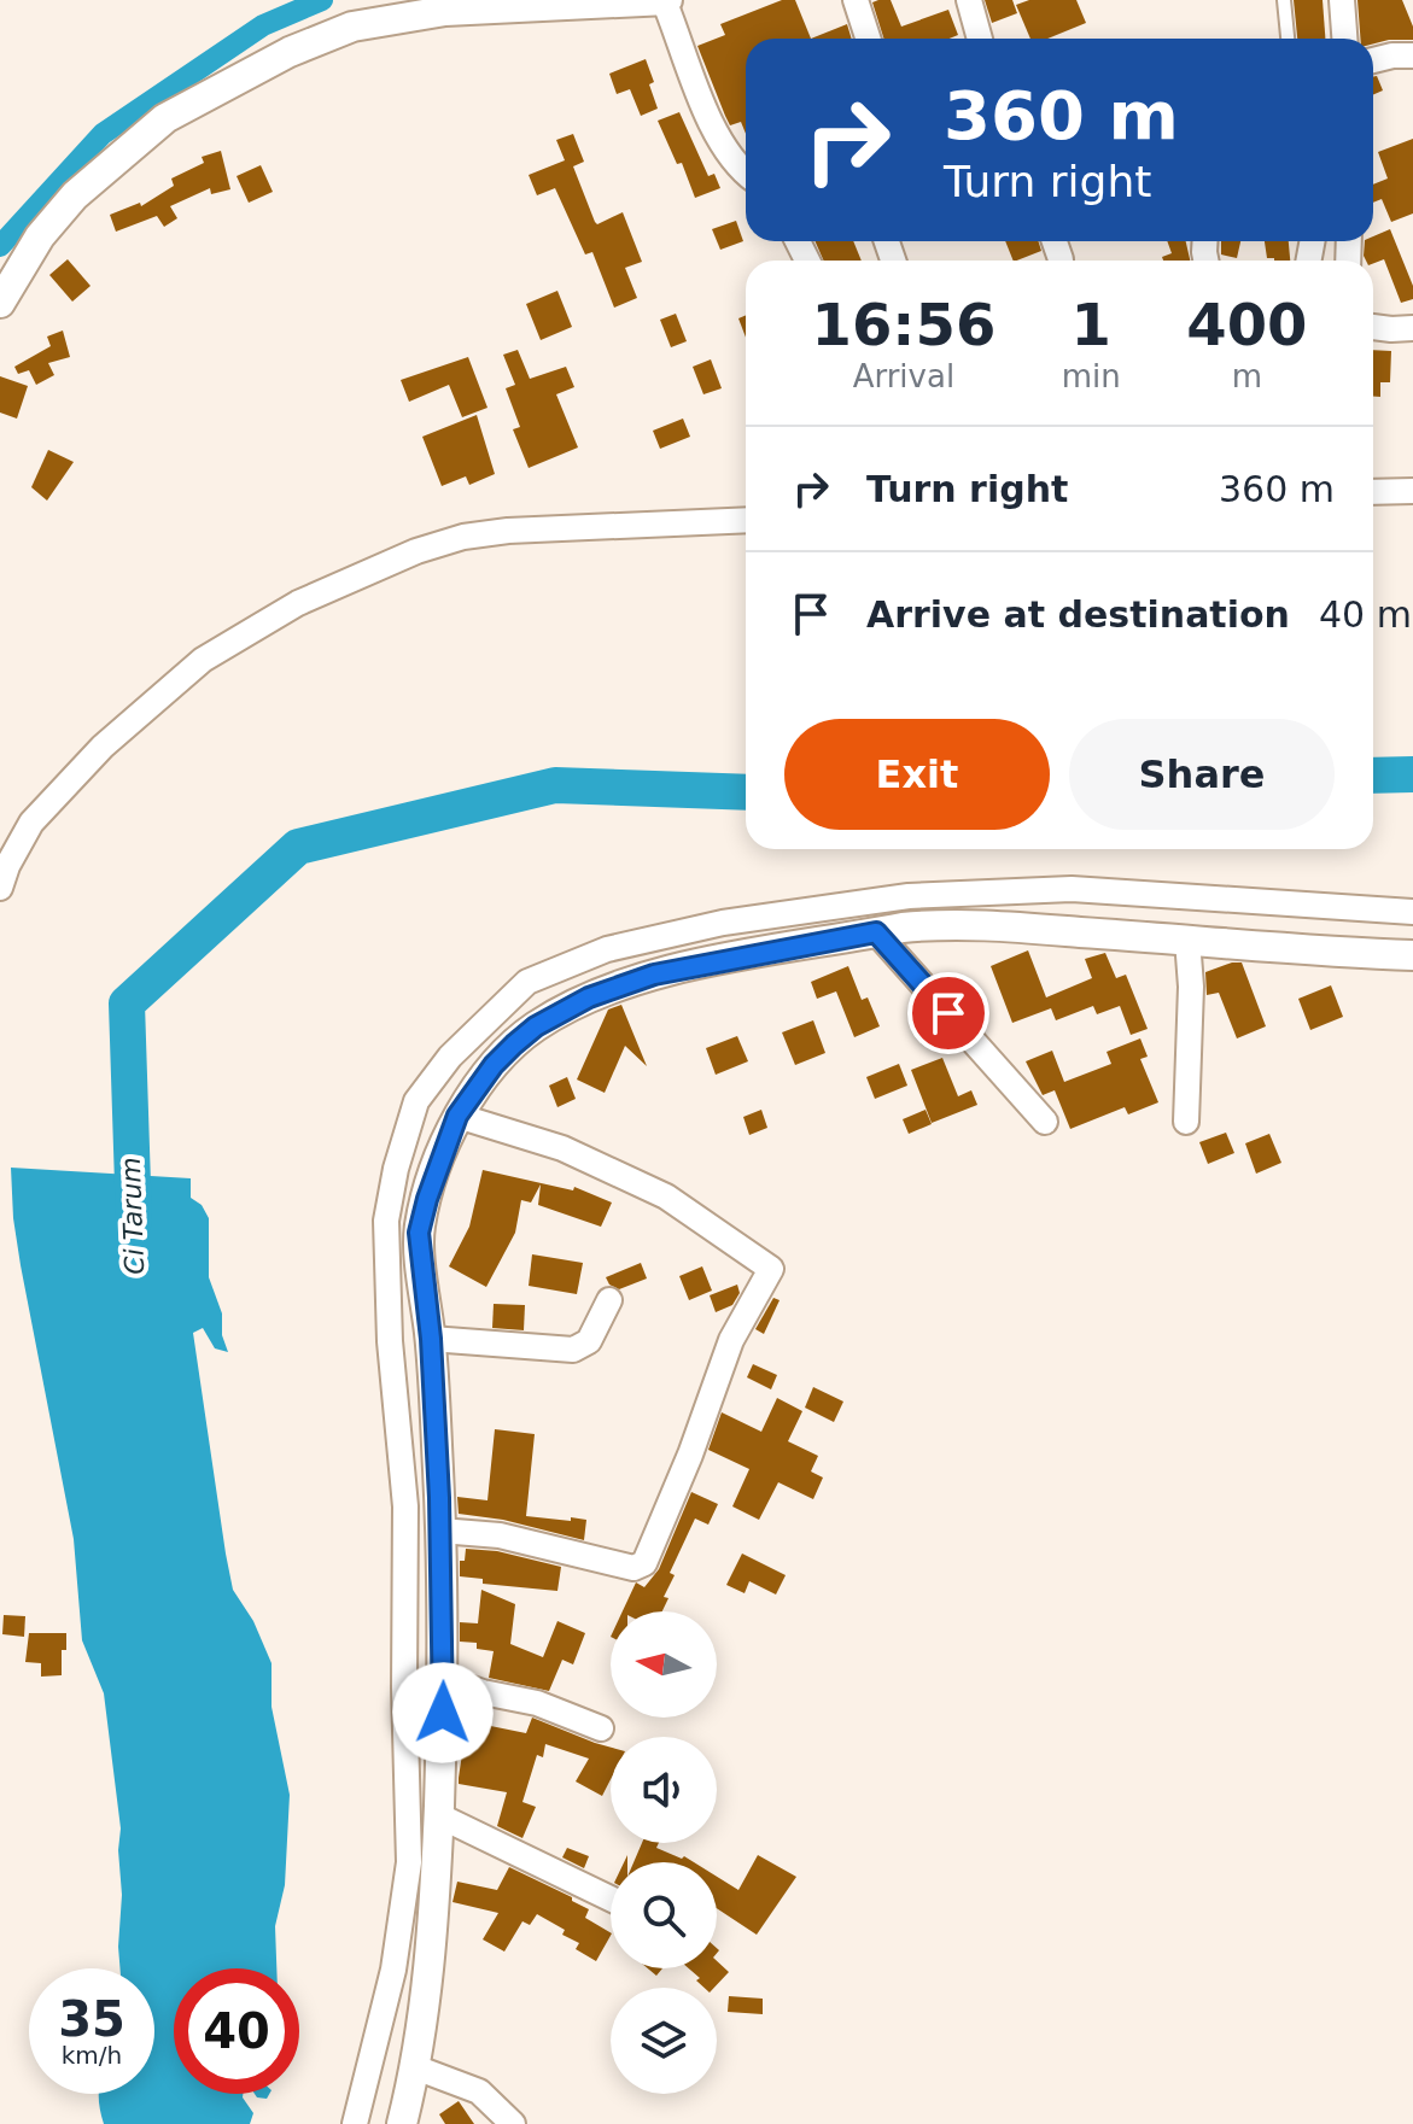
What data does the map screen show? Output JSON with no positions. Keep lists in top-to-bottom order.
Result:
{
  "water": ["Ci Tarum"],
  "north": "left",
  "page": {
    "turn": ["360 m", "Turn right"],
    "eta": [
      "16:56",
      "Arrival",
      "1",
      "min",
      "400",
      "m"
    ],
    "list": [
      {
        "name": "Turn right",
        "value": "360 m"
      },
      {
        "name": "Arrive at destination",
        "value": "40 m"
      }
    ],
    "buttons": ["Exit", "Share"],
    "speed": "35 km/h",
    "limit": "40"
  }
}
